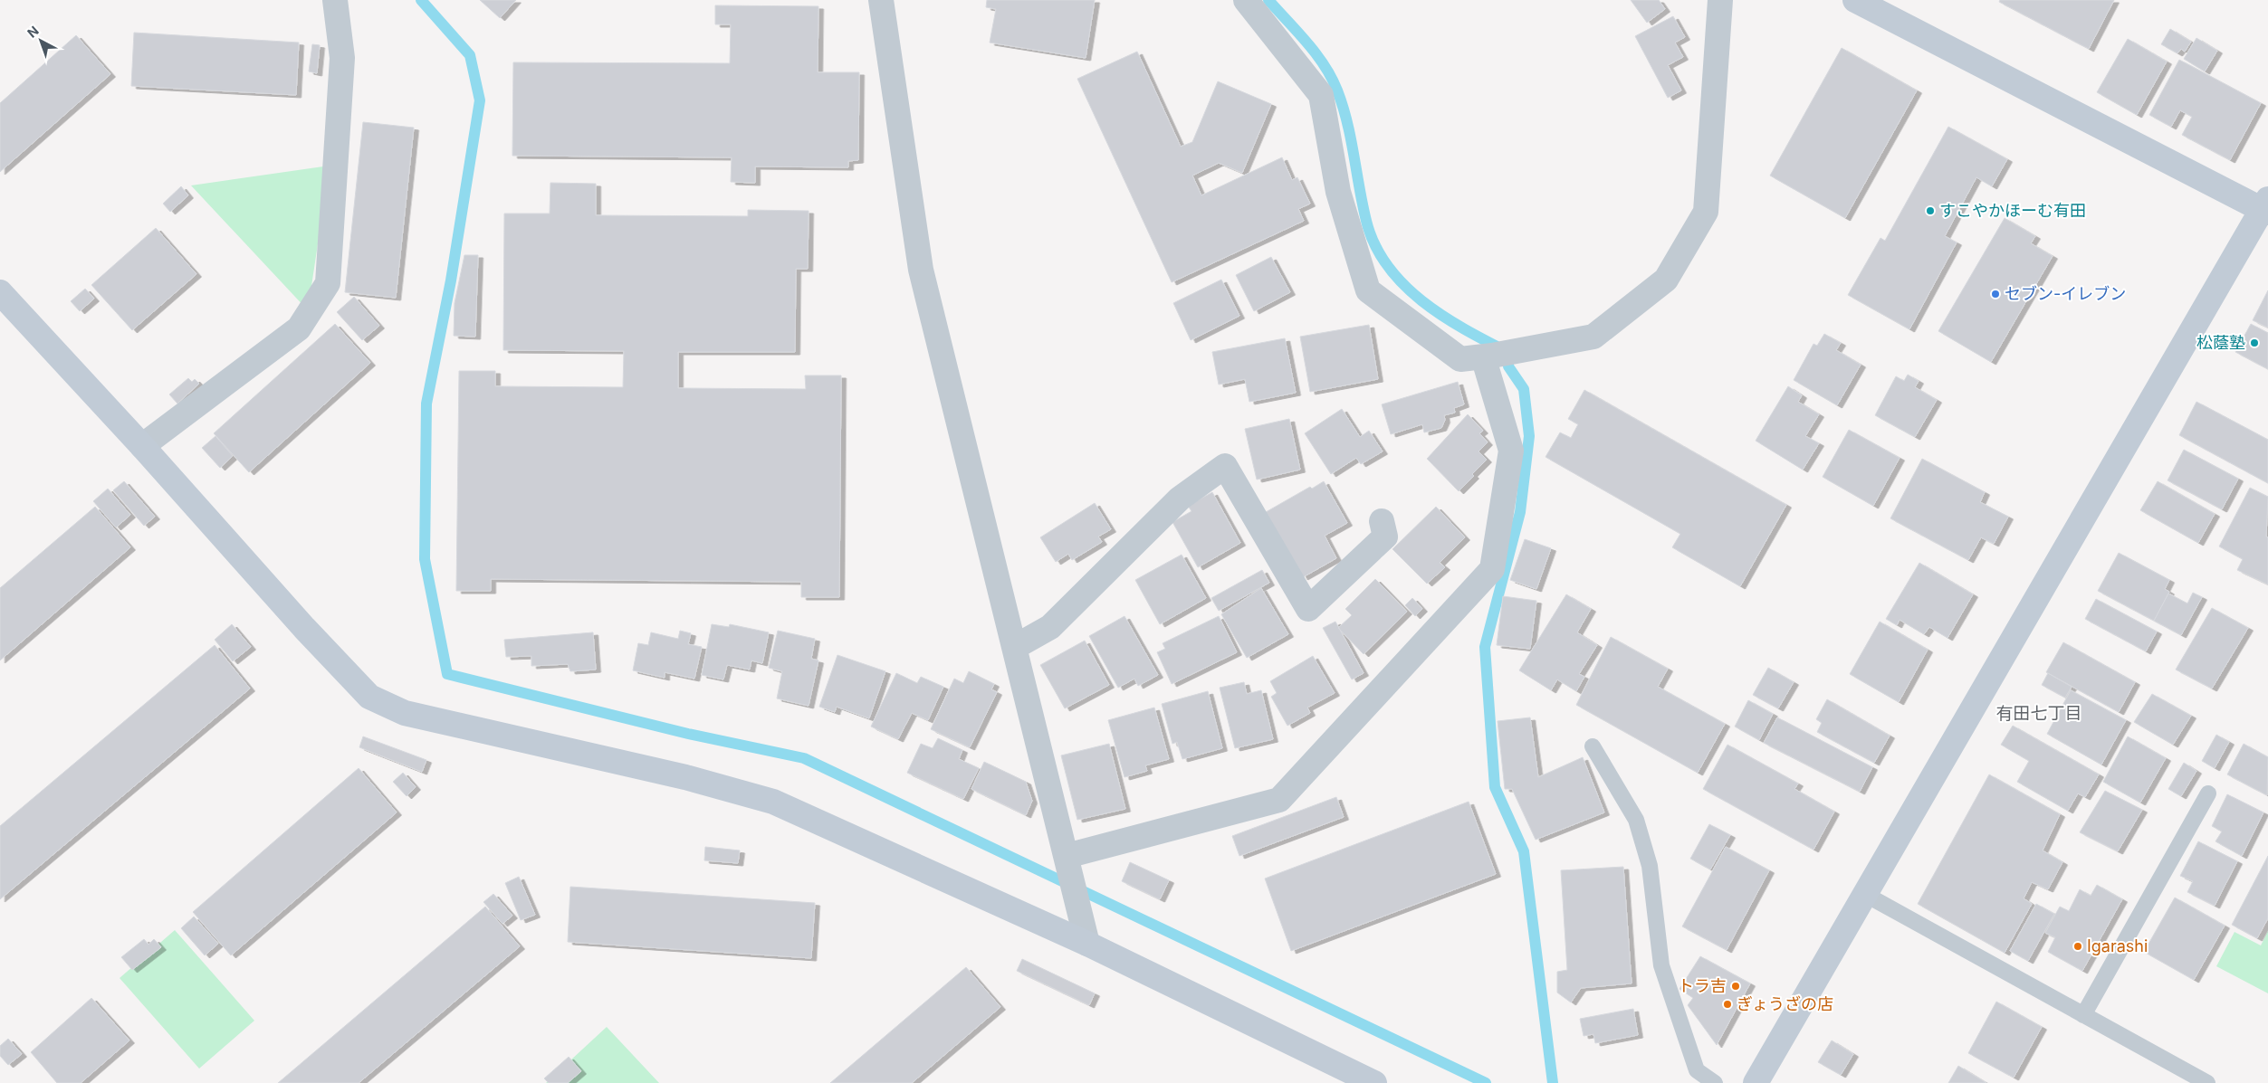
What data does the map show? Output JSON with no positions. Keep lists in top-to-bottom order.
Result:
{
  "districts": ["有田七丁目"],
  "places": [
    "すこやかほーむ有田",
    "セブン-イレブン",
    "松蔭塾",
    "Igarashi",
    "トラ吉",
    "ぎょうざの店"
  ],
  "north": "top left"
}
